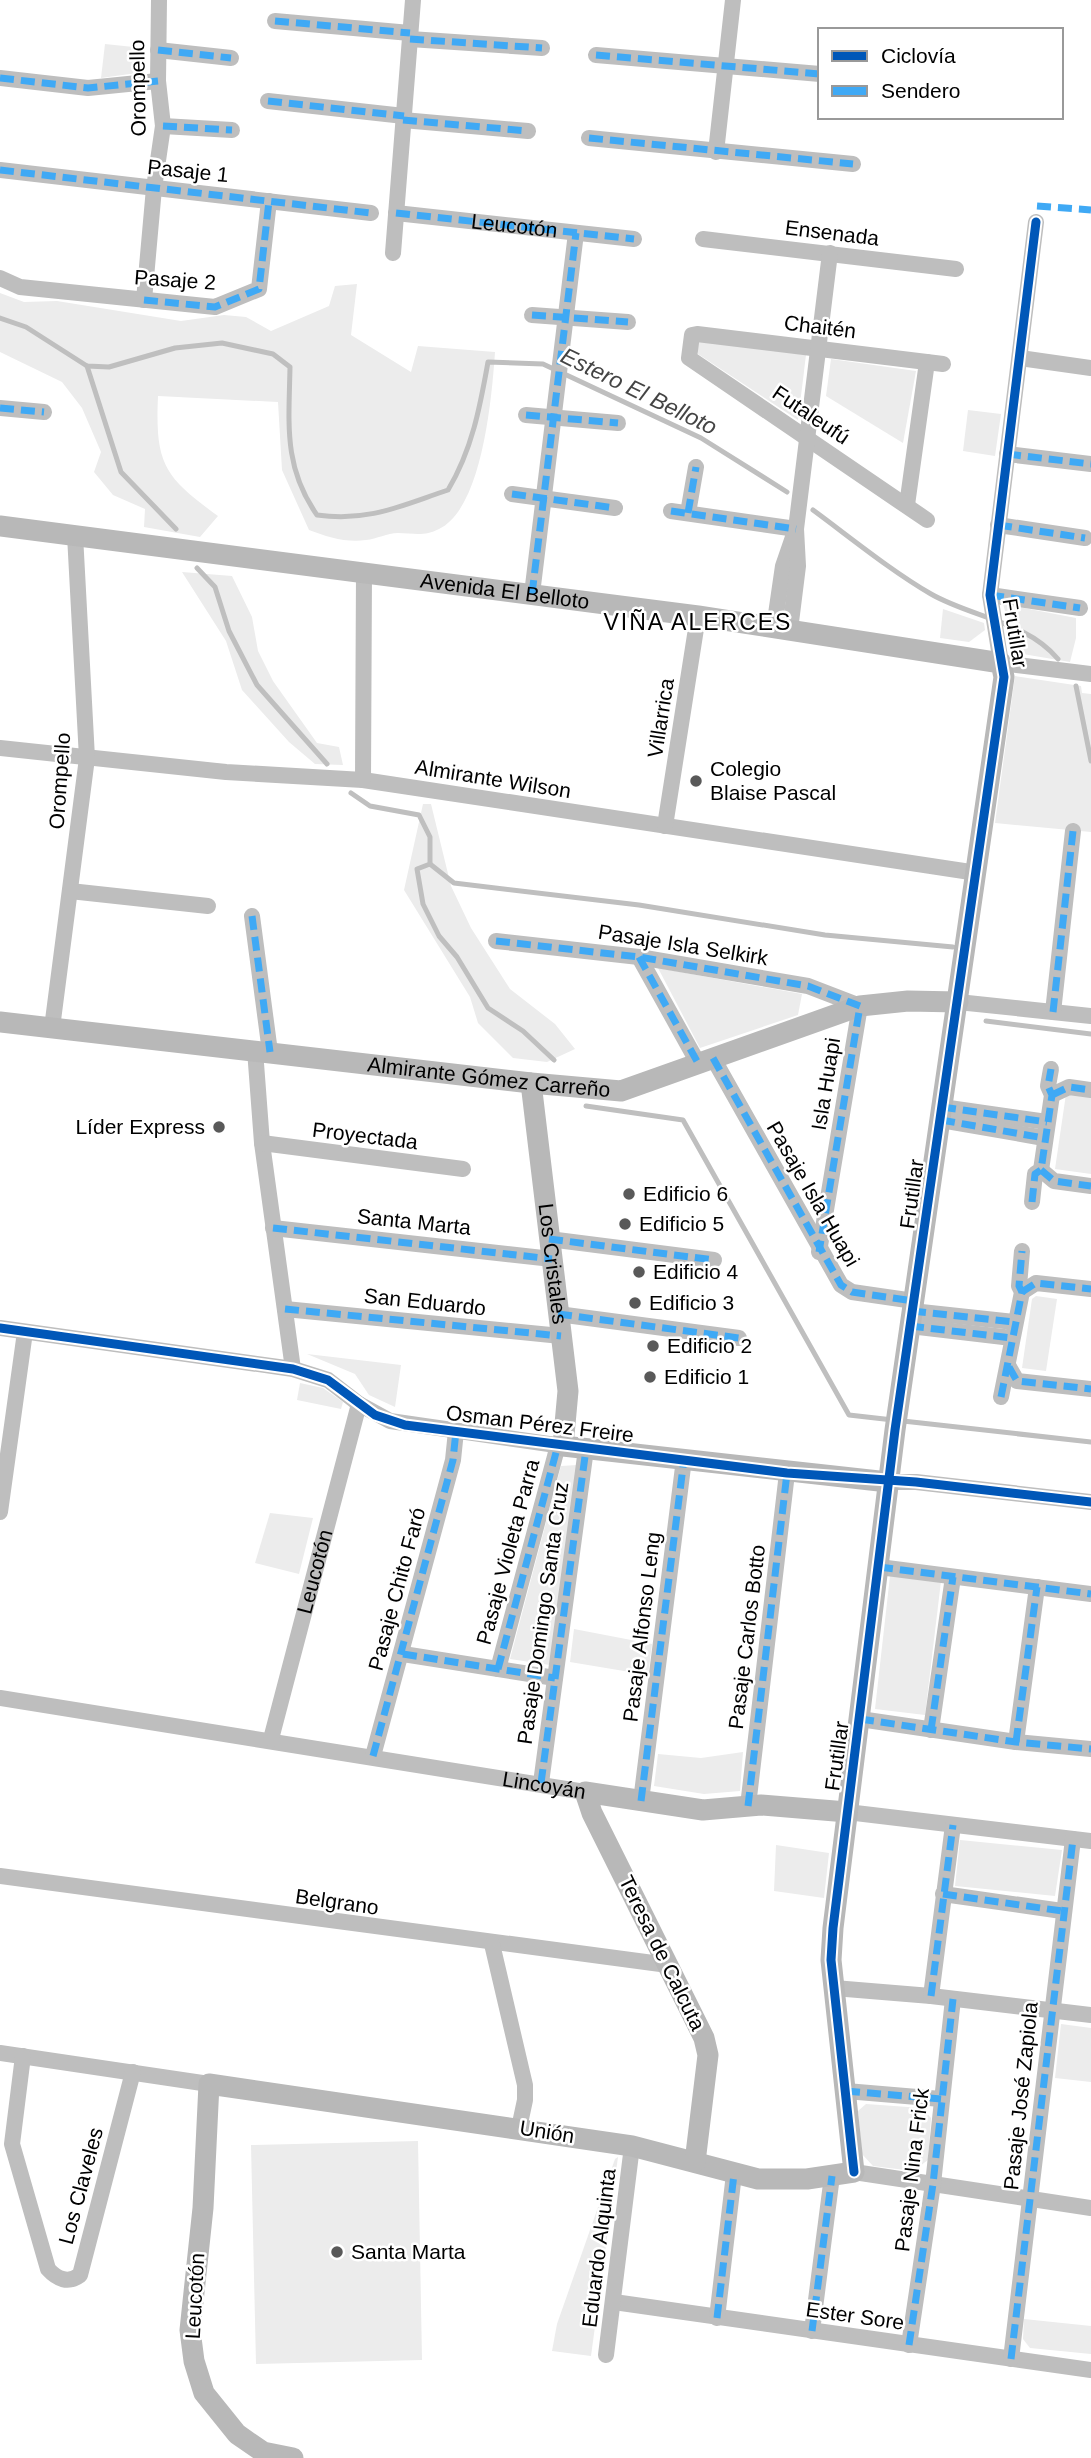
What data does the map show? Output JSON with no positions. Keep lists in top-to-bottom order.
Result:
{
  "streets": {
    "street": [
      "Orompello",
      "Pasaje 1",
      "Leucotón",
      "Ensenada",
      "Pasaje 2",
      "Chaitén",
      "Futaleufú",
      "Avenida El Belloto",
      "Frutillar",
      "Villarrica",
      "Almirante Wilson",
      "Pasaje Isla Selkirk",
      "Almirante Gómez Carreño",
      "Isla Huapi",
      "Proyectada",
      "Pasaje Isla Huapi",
      "Santa Marta",
      "Los Cristales",
      "San Eduardo",
      "Osman Pérez Freire",
      "Pasaje Violeta Parra",
      "Pasaje Chito Faró",
      "Pasaje Domingo Santa Cruz",
      "Pasaje Alfonso Leng",
      "Pasaje Carlos Botto",
      "Lincoyán",
      "Belgrano",
      "Teresa de Calcuta",
      "Pasaje José Zapiola",
      "Unión",
      "Pasaje Nina Frick",
      "Los Claveles",
      "Eduardo Alquinta",
      "Ester Sore"
    ]
  },
  "crossings": [
    ["Orompello", "Pasaje 1"],
    ["Orompello", "Pasaje 2"],
    ["Orompello", "Avenida El Belloto"],
    ["Orompello", "Almirante Wilson"],
    ["Orompello", "Almirante Gómez Carreño"],
    ["Pasaje 1", "Pasaje 2"],
    ["Leucotón", "Osman Pérez Freire"],
    ["Leucotón", "Lincoyán"],
    ["Leucotón", "Unión"],
    ["Chaitén", "Futaleufú"],
    ["Avenida El Belloto", "Frutillar"],
    ["Avenida El Belloto", "Villarrica"],
    ["Frutillar", "Almirante Wilson"],
    ["Frutillar", "Almirante Gómez Carreño"],
    ["Frutillar", "Pasaje Isla Huapi"],
    ["Frutillar", "Osman Pérez Freire"],
    ["Frutillar", "Lincoyán"],
    ["Frutillar", "Unión"],
    ["Villarrica", "Almirante Wilson"],
    ["Pasaje Isla Selkirk", "Almirante Gómez Carreño"],
    ["Pasaje Isla Selkirk", "Isla Huapi"],
    ["Pasaje Isla Selkirk", "Pasaje Isla Huapi"],
    ["Almirante Gómez Carreño", "Isla Huapi"],
    ["Almirante Gómez Carreño", "Pasaje Isla Huapi"],
    ["Almirante Gómez Carreño", "Los Cristales"],
    ["Isla Huapi", "Pasaje Isla Huapi"],
    ["Santa Marta", "Los Cristales"],
    ["Los Cristales", "San Eduardo"],
    ["Los Cristales", "Osman Pérez Freire"],
    ["Los Cristales", "Pasaje Violeta Parra"],
    ["Osman Pérez Freire", "Pasaje Violeta Parra"],
    ["Osman Pérez Freire", "Pasaje Chito Faró"],
    ["Osman Pérez Freire", "Pasaje Domingo Santa Cruz"],
    ["Osman Pérez Freire", "Pasaje Alfonso Leng"],
    ["Osman Pérez Freire", "Pasaje Carlos Botto"],
    ["Pasaje Chito Faró", "Lincoyán"],
    ["Pasaje Domingo Santa Cruz", "Lincoyán"],
    ["Pasaje Alfonso Leng", "Lincoyán"],
    ["Pasaje Carlos Botto", "Lincoyán"],
    ["Lincoyán", "Teresa de Calcuta"],
    ["Lincoyán", "Pasaje José Zapiola"],
    ["Belgrano", "Teresa de Calcuta"],
    ["Teresa de Calcuta", "Unión"],
    ["Pasaje José Zapiola", "Unión"],
    ["Pasaje José Zapiola", "Ester Sore"],
    ["Unión", "Pasaje Nina Frick"],
    ["Unión", "Los Claveles"],
    ["Unión", "Eduardo Alquinta"],
    ["Pasaje Nina Frick", "Ester Sore"],
    ["Eduardo Alquinta", "Ester Sore"]
  ],
  "districts": ["VIÑA ALERCES"],
  "water": ["Estero El Belloto"],
  "places": [
    "Colegio Blaise Pascal",
    "Líder Express",
    "Edificio 6",
    "Edificio 5",
    "Edificio 4",
    "Edificio 3",
    "Edificio 2",
    "Edificio 1",
    "Santa Marta"
  ],
  "legend": ["Ciclovía", "Sendero"]
}
